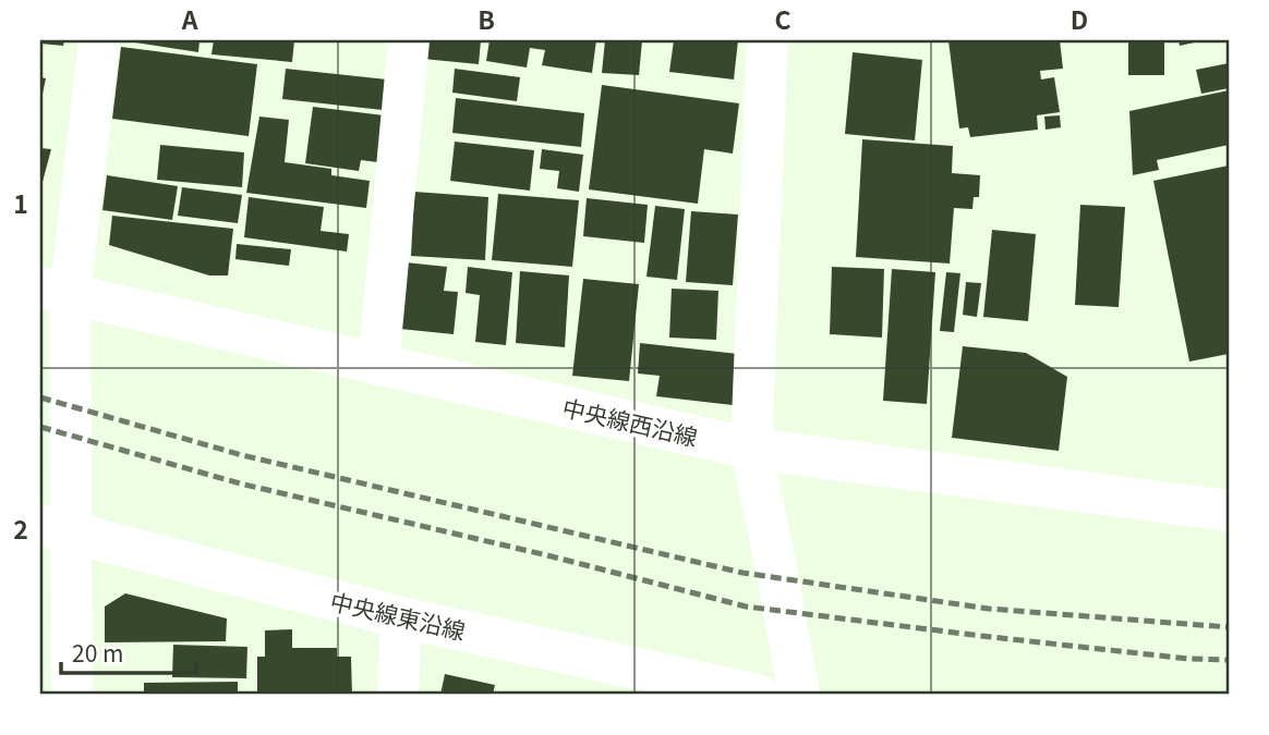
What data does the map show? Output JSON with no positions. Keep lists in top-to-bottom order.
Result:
{
  "streets": {
    "street": ["中央線西沿線", "中央線東沿線"]
  },
  "scale_bar": "20 m",
  "grid": {
    "columns": [
      "A",
      "B",
      "C",
      "D"
    ],
    "rows": ["1", "2"]
  }
}
